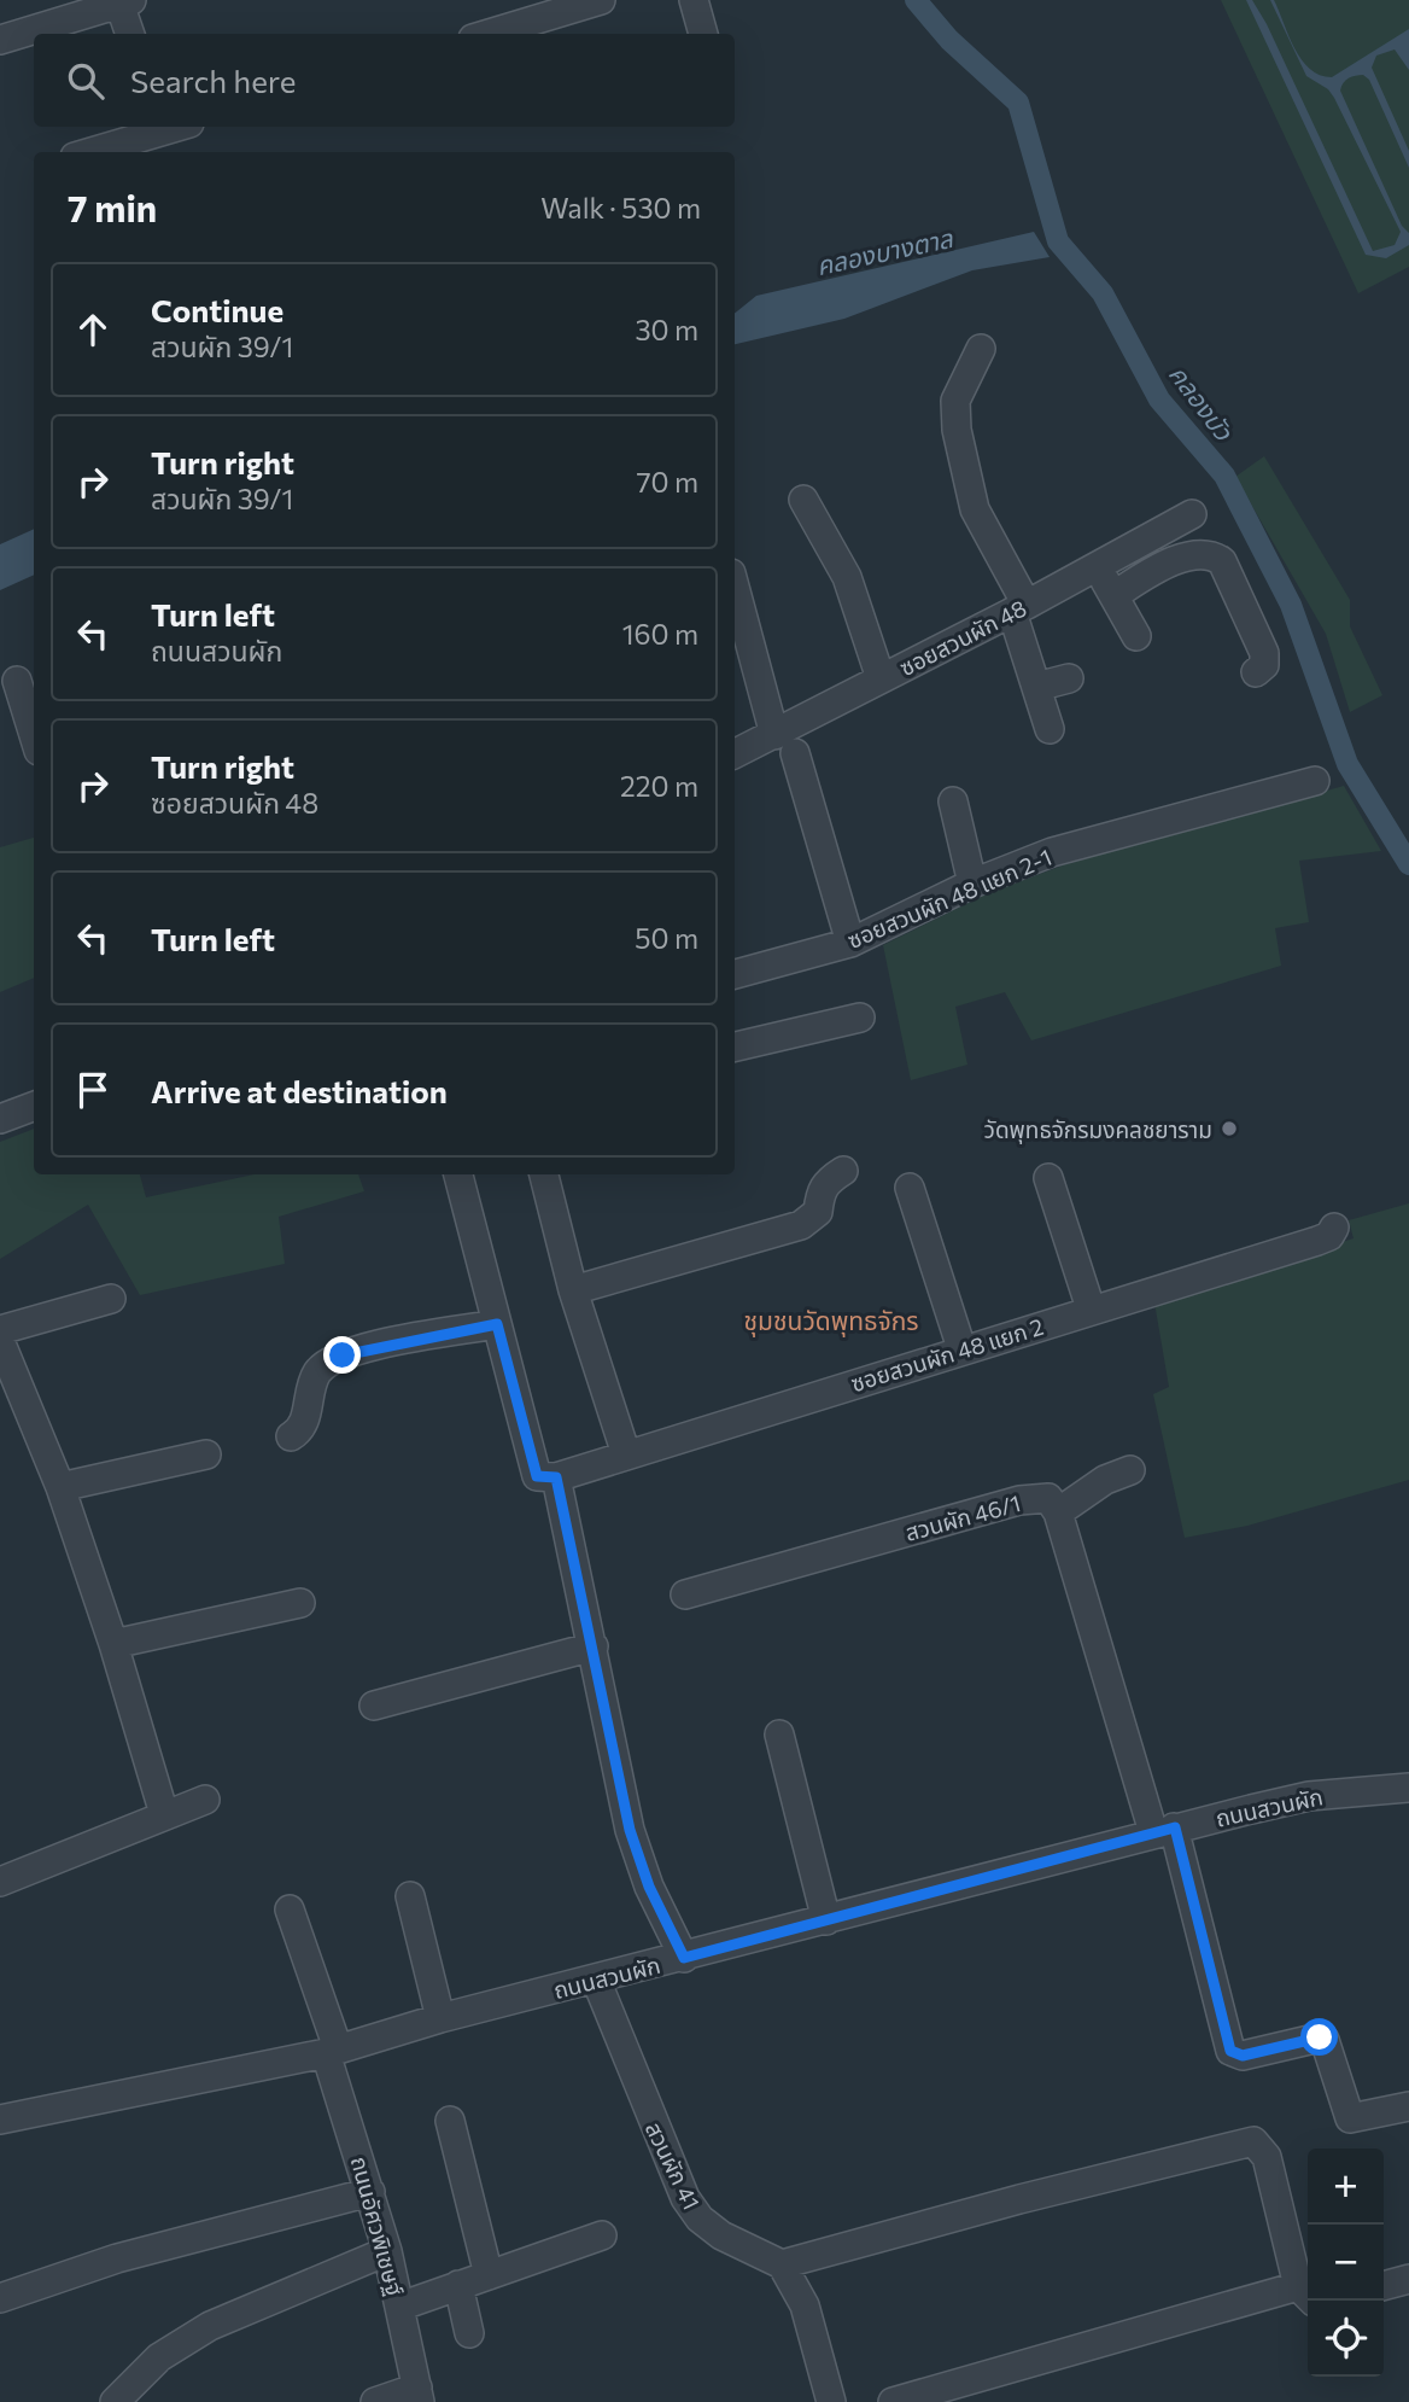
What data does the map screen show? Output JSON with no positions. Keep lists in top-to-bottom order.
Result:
{
  "streets": {
    "street": [
      "ซอยสวนผัก 48",
      "ซอยสวนผัก 48 แยก 2-1",
      "ซอยสวนผัก 48 แยก 2",
      "สวนผัก 46/1",
      "ถนนสวนผัก",
      "สวนผัก 41",
      "ถนนอัศวพิเชษฐ์"
    ]
  },
  "crossings": [
    ["สวนผัก 46/1", "ถนนสวนผัก"],
    ["ถนนสวนผัก", "สวนผัก 41"],
    ["ถนนสวนผัก", "ถนนอัศวพิเชษฐ์"]
  ],
  "districts": ["ชุมชนวัดพุทธจักร"],
  "water": ["คลองบางตาล", "คลองบัว"],
  "places": ["วัดพุทธจักรมงคลชยาราม"],
  "page": {
    "search": "Search here",
    "heading": ["7 min", "Walk · 530 m"],
    "list": [
      ["Continue", "สวนผัก 39/1", "30 m"],
      ["Turn right", "สวนผัก 39/1", "70 m"],
      ["Turn left", "ถนนสวนผัก", "160 m"],
      ["Turn right", "ซอยสวนผัก 48", "220 m"],
      ["Turn left", "50 m"],
      "Arrive at destination"
    ],
    "map_buttons": ["+", "−"]
  }
}
